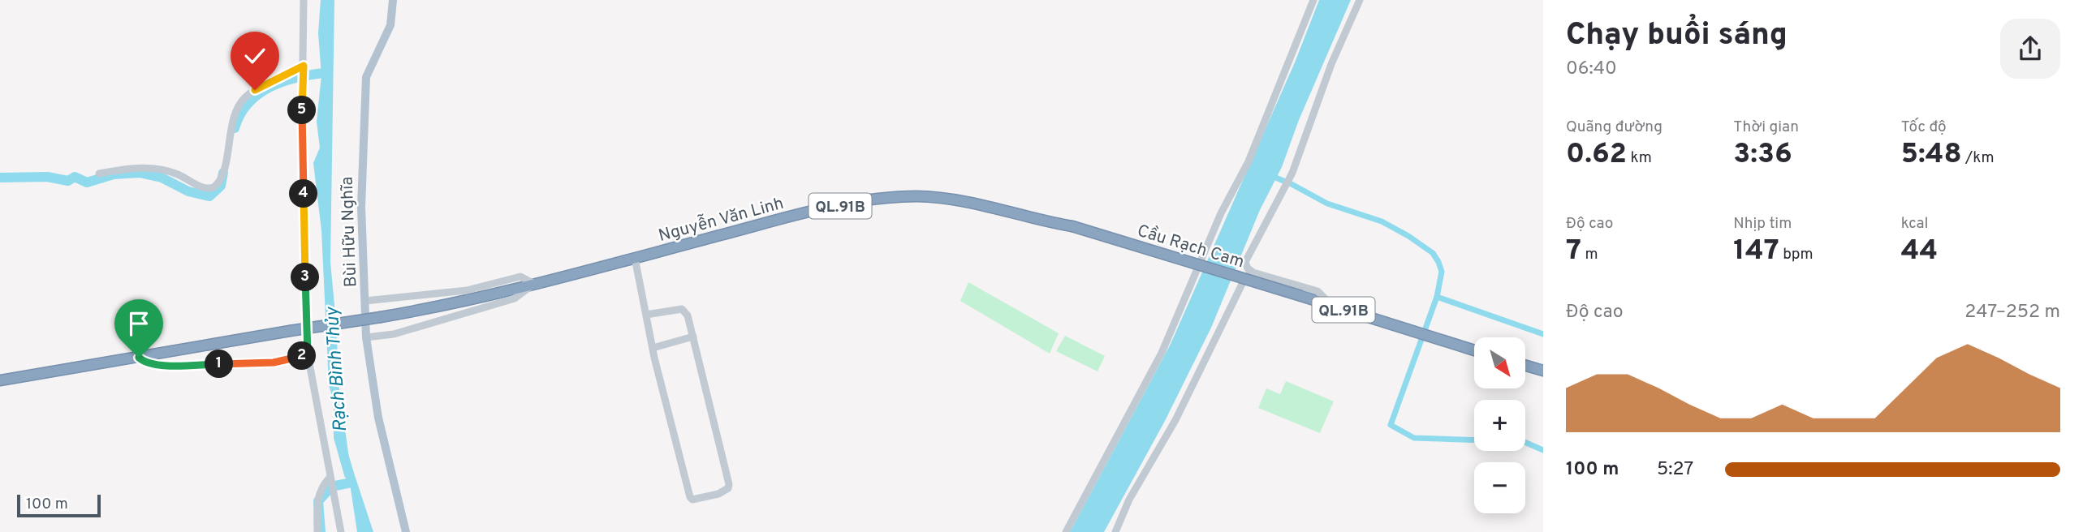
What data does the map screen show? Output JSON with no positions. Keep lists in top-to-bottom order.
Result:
{
  "streets": {
    "highway": ["QL.91B", "Nguyễn Văn Linh", "Cầu Rạch Cam"],
    "main road": ["Bùi Hữu Nghĩa"]
  },
  "crossings": [
    ["QL.91B", "Nguyễn Văn Linh"],
    ["QL.91B", "Cầu Rạch Cam"],
    ["Nguyễn Văn Linh", "Cầu Rạch Cam"]
  ],
  "water": ["Rạch Bình Thủy"],
  "scale_bar": "100 m",
  "north": "bottom right",
  "page": {
    "heading": ["Chạy buổi sáng", "06:40"],
    "pins": [
      "5",
      "4",
      "3",
      "2",
      "1"
    ],
    "stats": [
      ["Quãng đường", "0.62 km"],
      ["Thời gian", "3:36"],
      ["Tốc độ", "5:48 /km"],
      ["Độ cao", "7 m"],
      ["Nhịp tim", "147 bpm"],
      ["kcal", "44"]
    ],
    "chart": ["Độ cao", "247–252 m"],
    "map_buttons": ["+", "−"],
    "list": [
      {
        "name": "100 m",
        "note": "5:27"
      }
    ],
    "scale": "100 m"
  }
}
